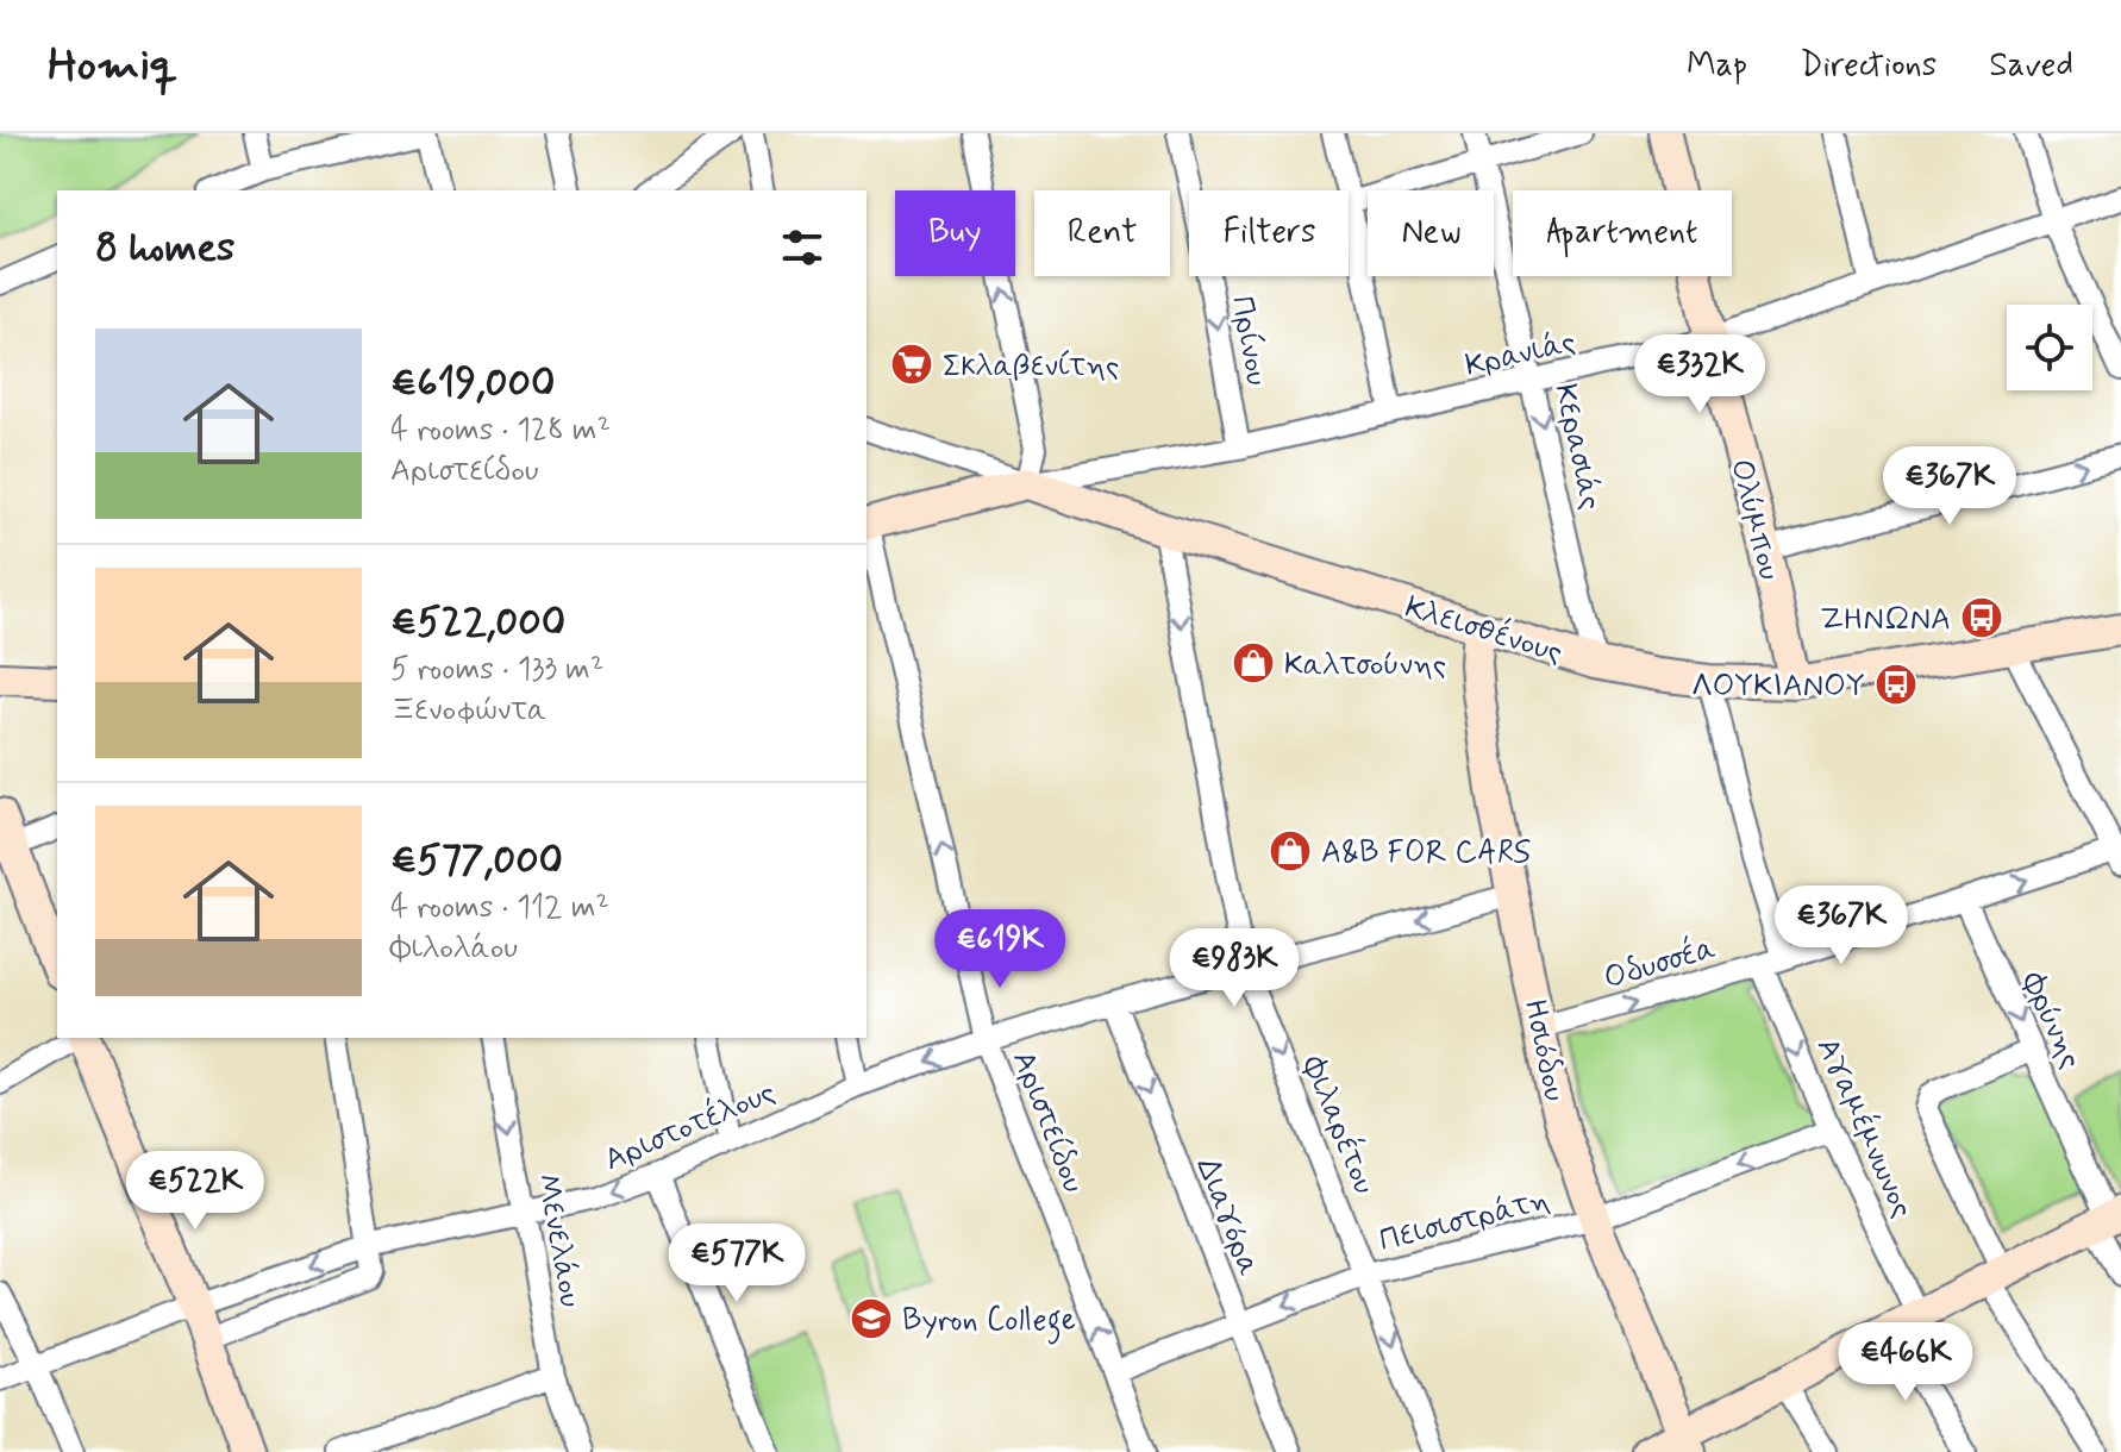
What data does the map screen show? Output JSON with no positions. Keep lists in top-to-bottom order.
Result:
{
  "streets": {
    "street": [
      "Πρίνου",
      "Κρανιάς",
      "Κερασιάς",
      "Ολύμπου",
      "Κλεισθένους",
      "Οδυσσέα",
      "Φρύνης",
      "Ησιόδου",
      "Αριστείδου",
      "Αριστοτέλους",
      "Φιλαρέτου",
      "Αγαμέμνωνος",
      "Διαγόρα",
      "Πεισιστράτη",
      "Μενελάου"
    ]
  },
  "crossings": [
    ["Πρίνου", "Κρανιάς"],
    ["Κρανιάς", "Κερασιάς"],
    ["Κρανιάς", "Ολύμπου"],
    ["Κρανιάς", "Κλεισθένους"],
    ["Κερασιάς", "Κλεισθένους"],
    ["Ολύμπου", "Κλεισθένους"],
    ["Κλεισθένους", "Ησιόδου"],
    ["Κλεισθένους", "Φιλαρέτου"],
    ["Οδυσσέα", "Φρύνης"],
    ["Οδυσσέα", "Ησιόδου"],
    ["Οδυσσέα", "Αγαμέμνωνος"],
    ["Ησιόδου", "Αριστοτέλους"],
    ["Ησιόδου", "Πεισιστράτη"],
    ["Αριστείδου", "Αριστοτέλους"],
    ["Αριστείδου", "Πεισιστράτη"],
    ["Αριστοτέλους", "Φιλαρέτου"],
    ["Αριστοτέλους", "Διαγόρα"],
    ["Αριστοτέλους", "Μενελάου"],
    ["Φιλαρέτου", "Πεισιστράτη"],
    ["Αγαμέμνωνος", "Πεισιστράτη"],
    ["Διαγόρα", "Πεισιστράτη"]
  ],
  "one_way": [
    "Κερασιάς",
    "Οδυσσέα",
    "Φρύνης",
    "Αριστείδου",
    "Αριστοτέλους",
    "Φιλαρέτου",
    "Αγαμέμνωνος",
    "Διαγόρα",
    "Πεισιστράτη"
  ],
  "places": {
    "supermarket": ["Σκλαβενίτης"],
    "bus stop": ["ΖΗΝΩΝΑ", "ΛΟΥΚΙΑΝΟΥ"],
    "shop": ["Καλτσούνης", "A&B FOR CARS"],
    "school or university": ["Byron College"]
  },
  "page": {
    "header": "Homiq",
    "nav": ["Map", "Directions", "Saved"],
    "chip": [
      "Buy",
      "Rent",
      "Filters",
      "New",
      "Apartment"
    ],
    "heading": "8 homes",
    "list": [
      {
        "name": "€619,000",
        "note": "4 rooms · 128 m² · Αριστείδου"
      },
      {
        "name": "€522,000",
        "note": "5 rooms · 133 m² · Ξενοφώντα"
      },
      {
        "name": "€577,000",
        "note": "4 rooms · 112 m² · Φιλολάου"
      }
    ],
    "price": [
      "€332K",
      "€367K",
      "€367K",
      "€619K",
      "€983K",
      "€522K",
      "€577K",
      "€466K"
    ]
  }
}
